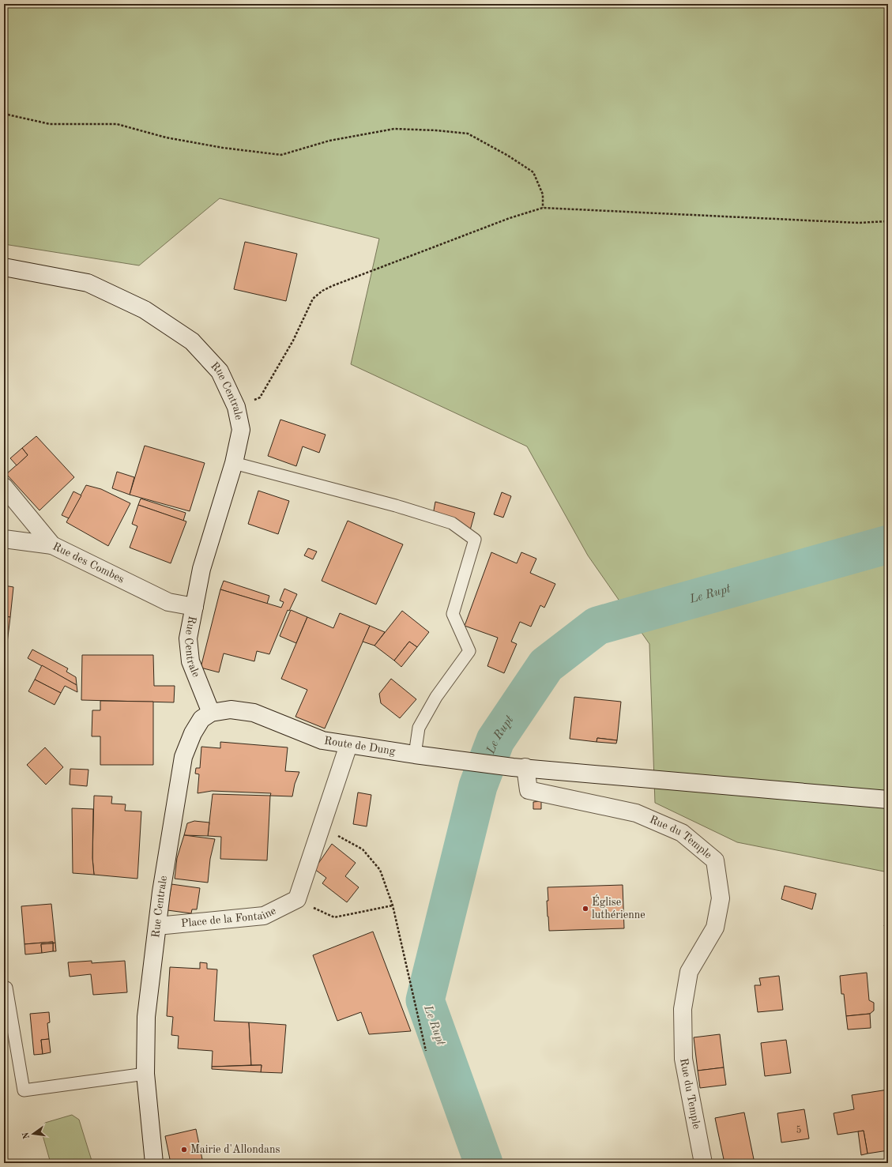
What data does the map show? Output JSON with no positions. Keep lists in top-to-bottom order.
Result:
{
  "streets": {
    "main road": [
      "Rue Centrale",
      "Rue des Combes",
      "Route de Dung",
      "Rue du Temple",
      "Place de la Fontaine"
    ]
  },
  "crossings": [
    ["Rue Centrale", "Rue des Combes"],
    ["Rue Centrale", "Route de Dung"],
    ["Rue Centrale", "Place de la Fontaine"],
    ["Route de Dung", "Rue du Temple"]
  ],
  "water": ["Le Rupt"],
  "places": ["Église luthérienne", "Mairie d'Allondans"],
  "house_numbers": ["5"],
  "north": "left"
}
